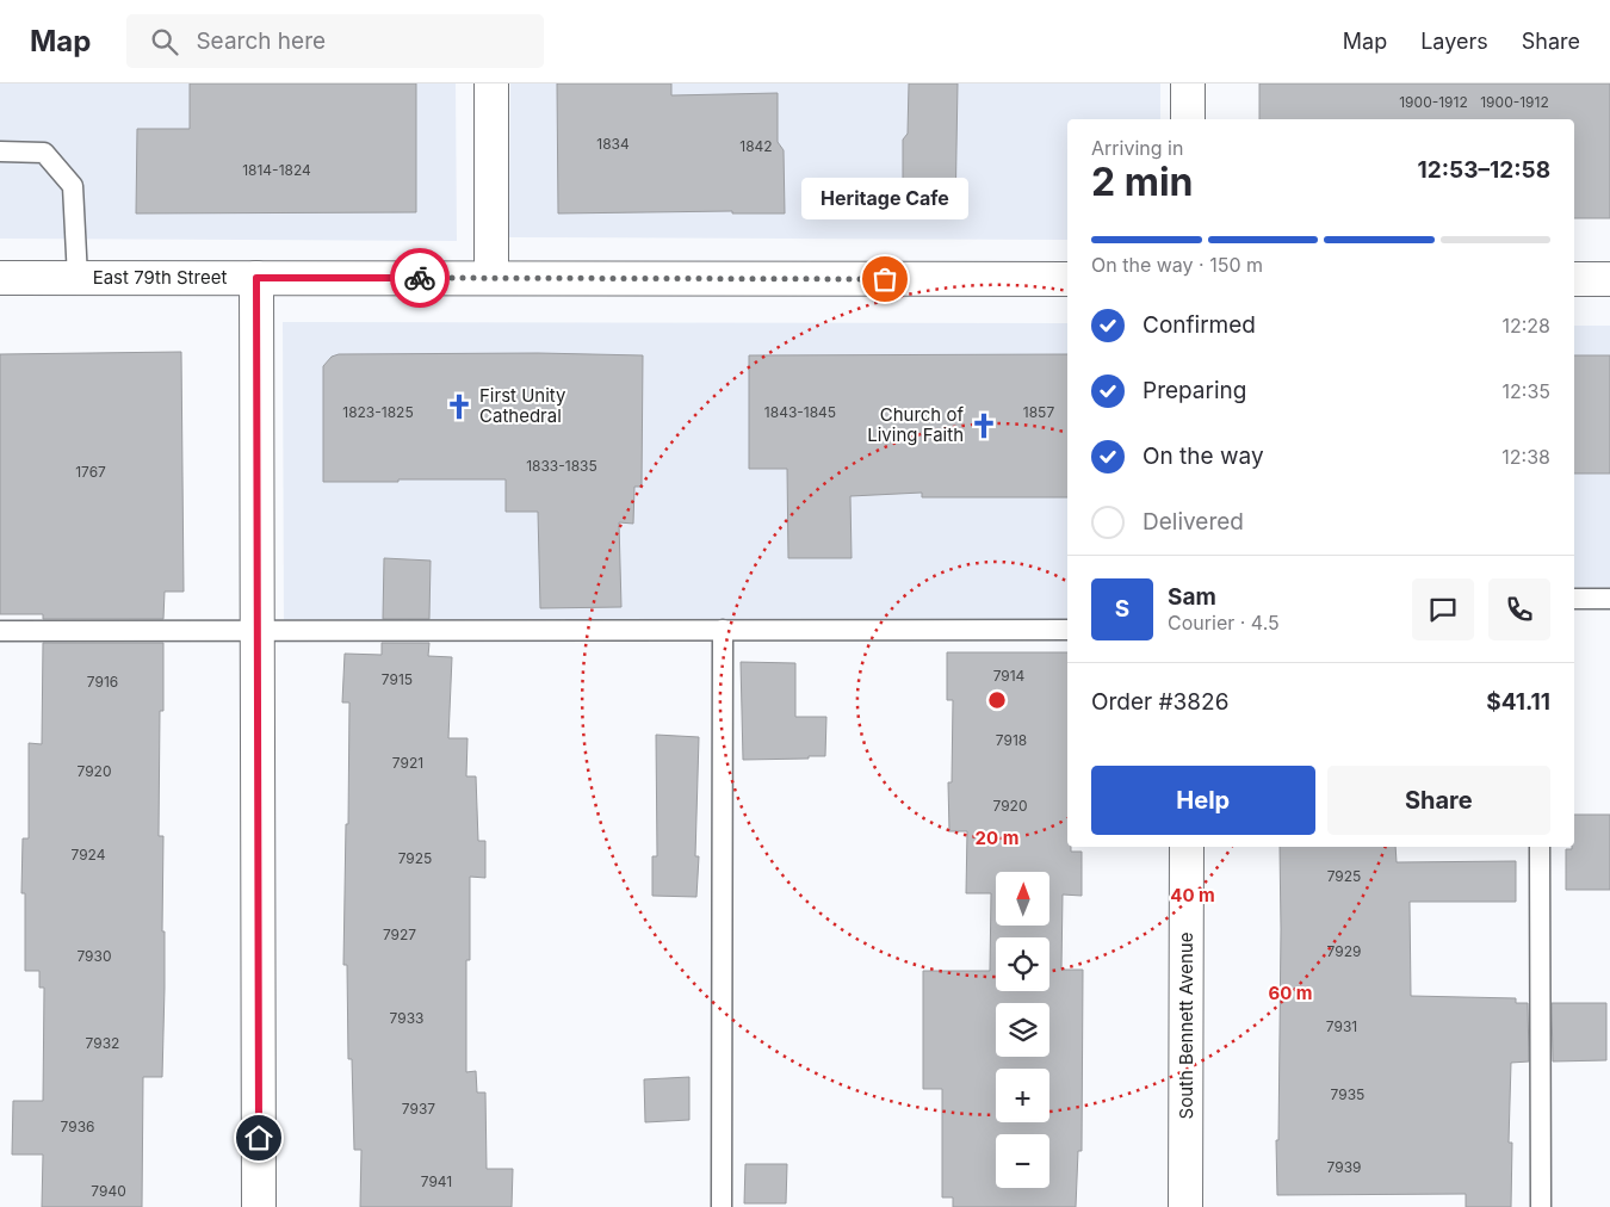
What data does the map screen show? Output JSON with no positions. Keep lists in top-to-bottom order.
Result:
{
  "streets": {
    "street": ["East 79th Street", "South Bennett Avenue"]
  },
  "places": {
    "other": ["Heritage Cafe"],
    "church": ["First Unity Cathedral", "Church of Living Faith"]
  },
  "house_numbers": [
    "1900-1912",
    "1900-1912",
    "1834",
    "1842",
    "1814-1824",
    "1823-1825",
    "1843-1845",
    "1857",
    "1833-1835",
    "1767",
    "7914",
    "7915",
    "7916",
    "7918",
    "7921",
    "7920",
    "7920",
    "7924",
    "7925",
    "7925",
    "7927",
    "7929",
    "7930",
    "7933",
    "7931",
    "7932",
    "7935",
    "7937",
    "7936",
    "7939",
    "7941",
    "7940"
  ],
  "north": "top",
  "page": {
    "header": "Map",
    "search": "Search here",
    "nav": ["Map", "Layers", "Share"],
    "heading": ["2 min", "Arriving in", "12:53–12:58"],
    "panel": [
      "Sam",
      "Courier · 4.5",
      "Order #3826",
      "$41.11"
    ],
    "bubble": "Heritage Cafe",
    "bar": "On the way · 150 m",
    "list": [
      ["Confirmed", "12:28"],
      ["Preparing", "12:35"],
      ["On the way", "12:38"],
      "Delivered"
    ],
    "round": "S",
    "buttons": ["Help", "Share"],
    "map_buttons": ["+", "−"]
  },
  "rings": ["20 m", "40 m", "60 m"]
}
